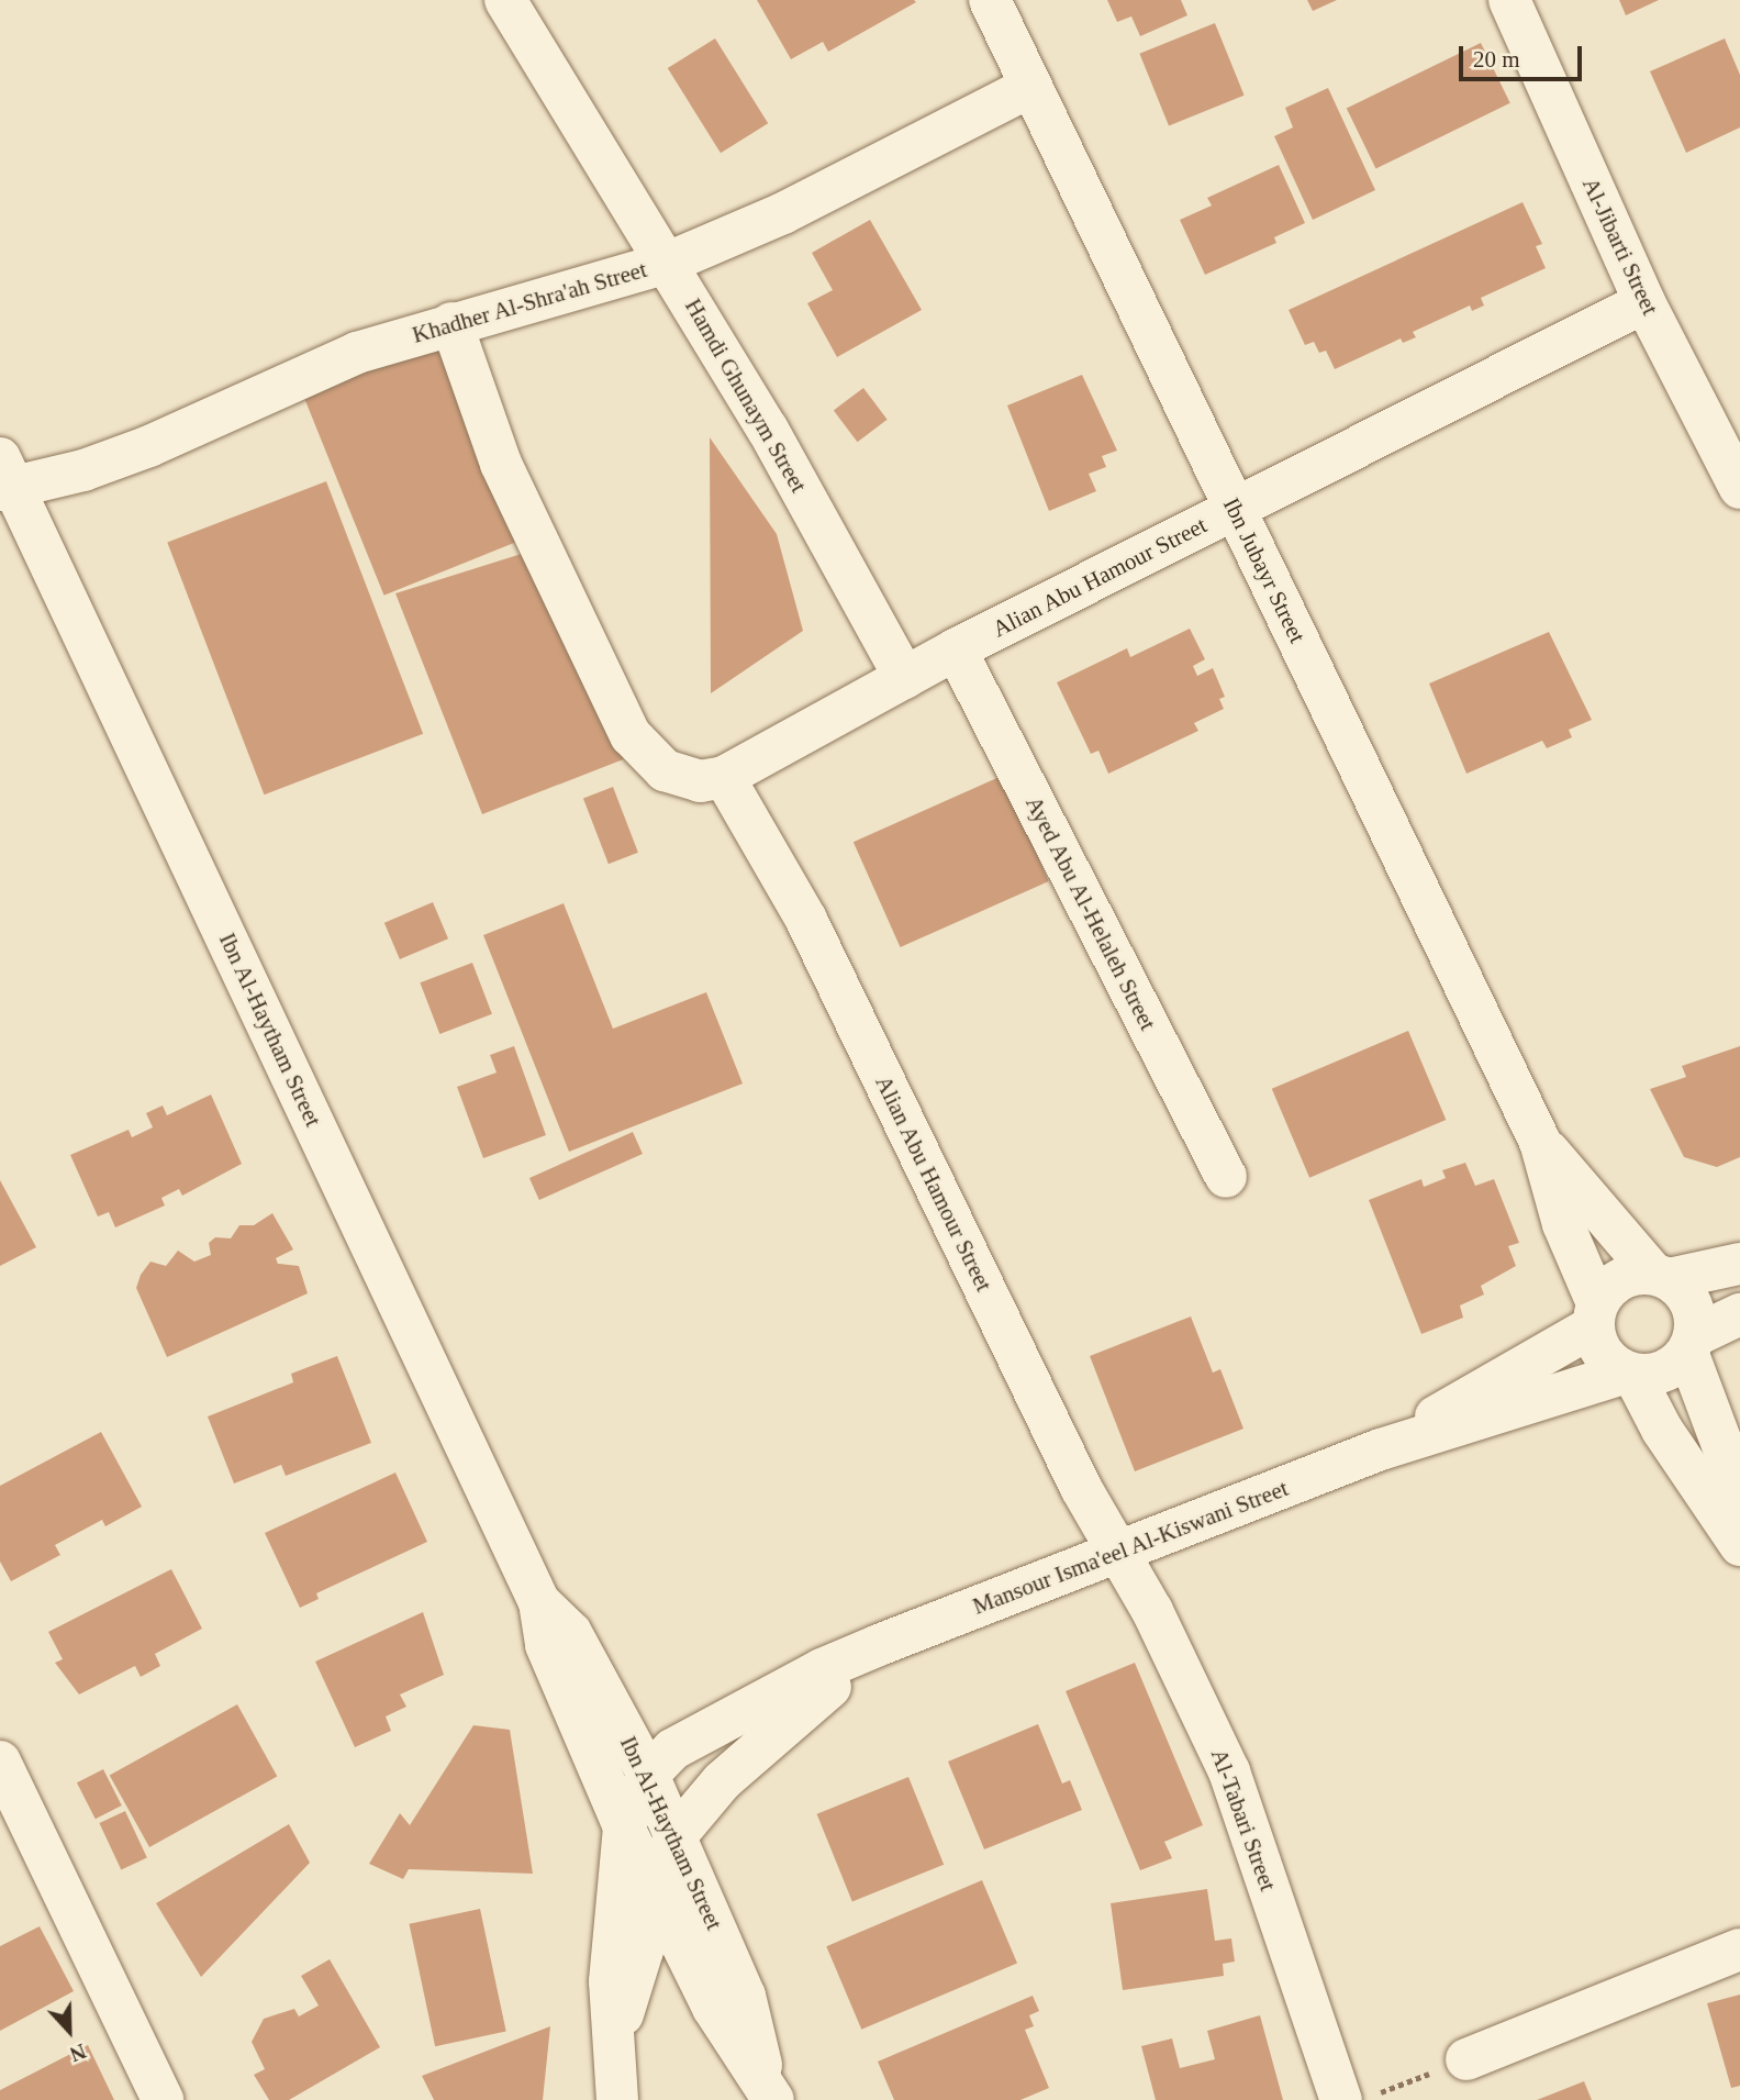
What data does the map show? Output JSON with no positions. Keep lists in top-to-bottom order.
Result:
{
  "streets": {
    "street": [
      "Al-Jibarti Street",
      "Khadher Al-Shra'ah Street",
      "Hamdi Ghunaym Street",
      "Ibn Jubayr Street",
      "Alian Abu Hamour Street",
      "Ayed Abu Al-Helaleh Street",
      "Ibn Al-Haytham Street",
      "Mansour Isma'eel Al-Kiswani Street",
      "Al-Tabari Street"
    ]
  },
  "crossings": [
    ["Al-Jibarti Street", "Alian Abu Hamour Street"],
    ["Khadher Al-Shra'ah Street", "Hamdi Ghunaym Street"],
    ["Khadher Al-Shra'ah Street", "Ibn Jubayr Street"],
    ["Khadher Al-Shra'ah Street", "Alian Abu Hamour Street"],
    ["Khadher Al-Shra'ah Street", "Ibn Al-Haytham Street"],
    ["Hamdi Ghunaym Street", "Alian Abu Hamour Street"],
    ["Ibn Jubayr Street", "Alian Abu Hamour Street"],
    ["Ibn Jubayr Street", "Mansour Isma'eel Al-Kiswani Street"],
    ["Alian Abu Hamour Street", "Ayed Abu Al-Helaleh Street"],
    ["Alian Abu Hamour Street", "Mansour Isma'eel Al-Kiswani Street"],
    ["Alian Abu Hamour Street", "Al-Tabari Street"],
    ["Ibn Al-Haytham Street", "Mansour Isma'eel Al-Kiswani Street"],
    ["Mansour Isma'eel Al-Kiswani Street", "Al-Tabari Street"]
  ],
  "scale_bar": "20 m",
  "north": "bottom"
}
